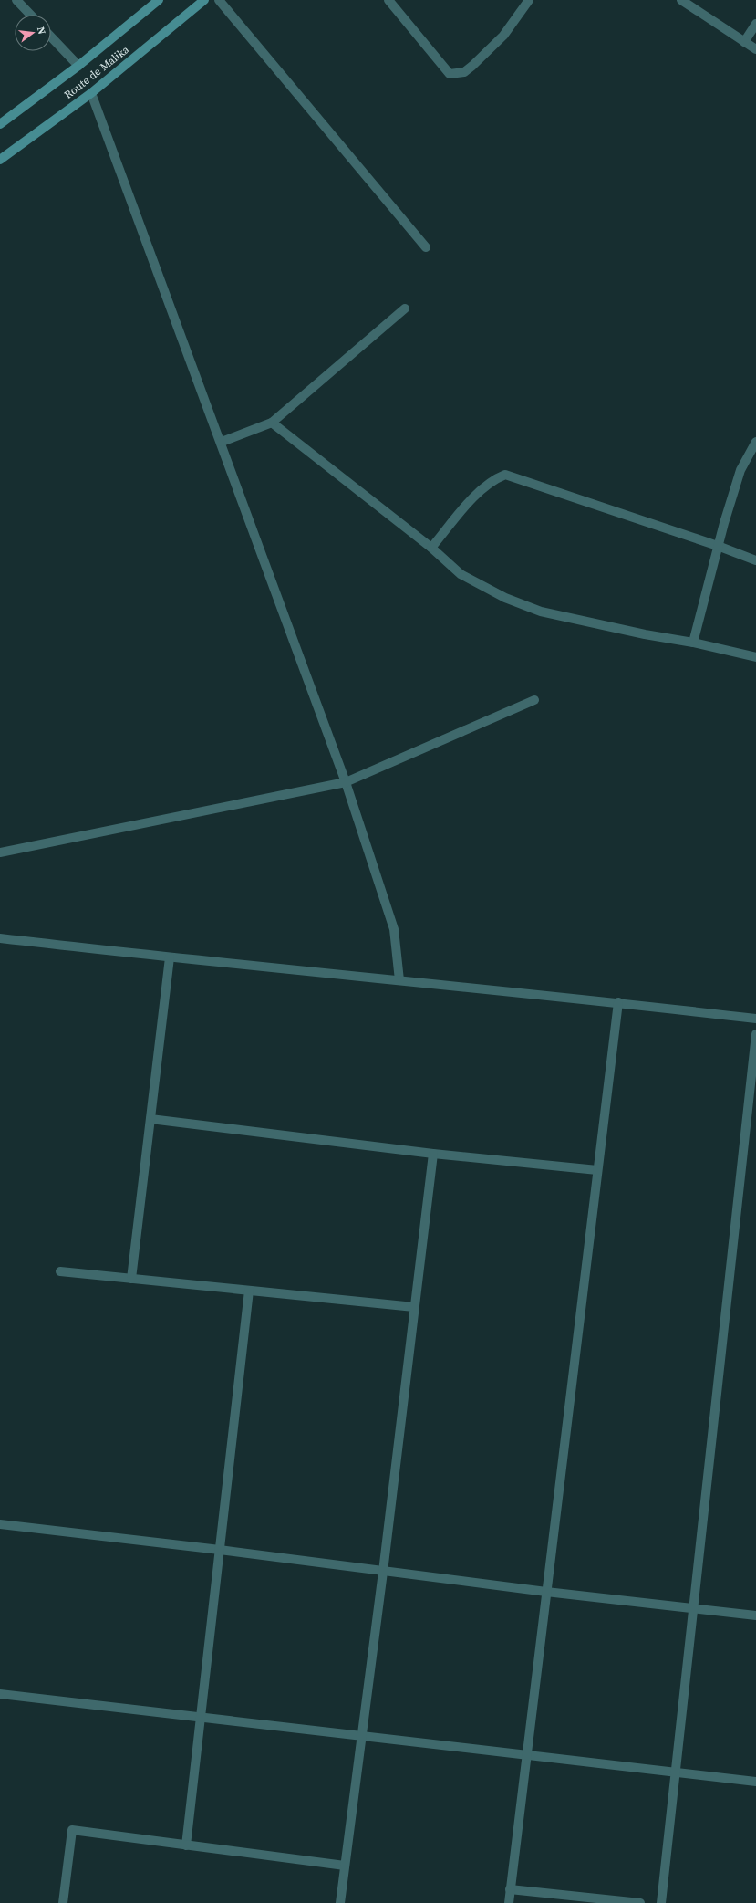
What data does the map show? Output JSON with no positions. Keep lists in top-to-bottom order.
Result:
{
  "streets": {
    "main road": ["Route de Malika"]
  },
  "north": "right"
}
